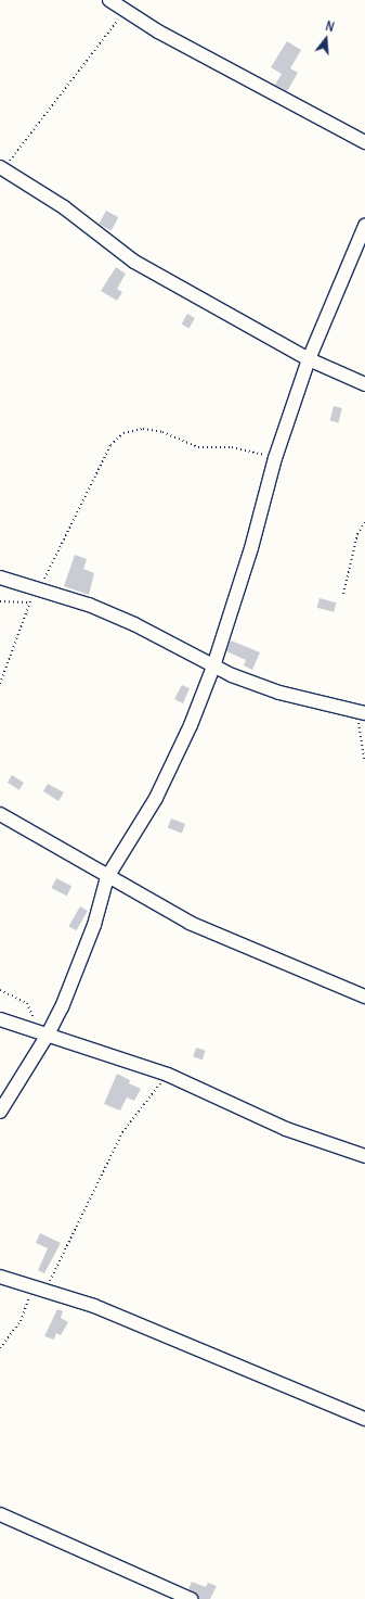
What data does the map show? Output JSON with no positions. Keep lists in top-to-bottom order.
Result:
{
  "north": "top"
}
